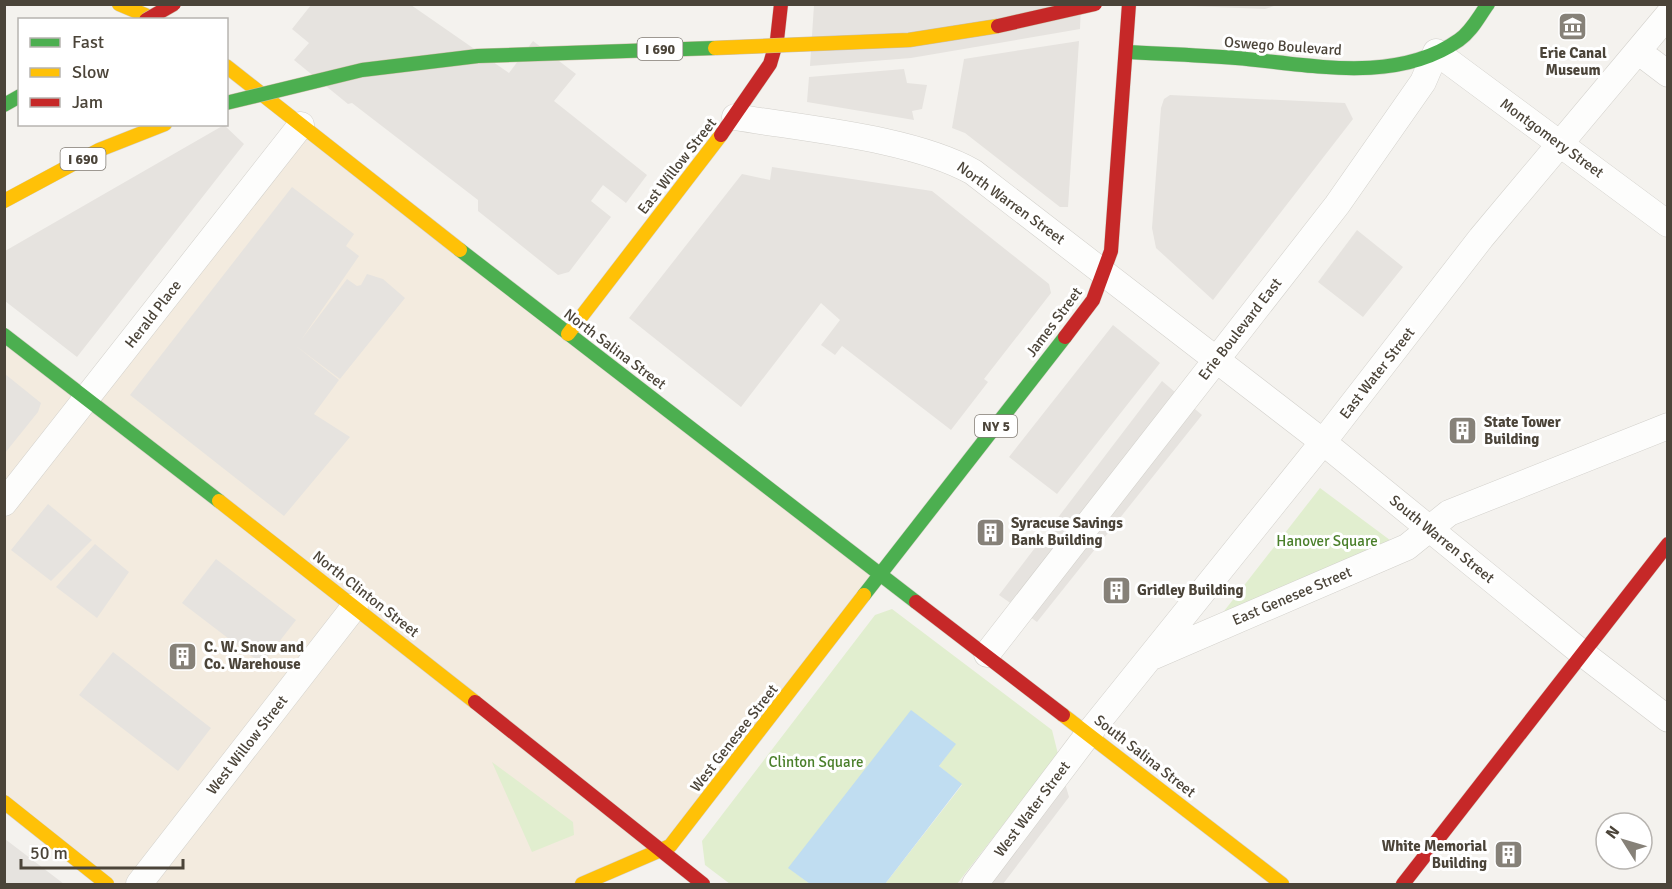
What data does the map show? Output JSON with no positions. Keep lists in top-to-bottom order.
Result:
{
  "streets": {
    "main road": [
      "Oswego Boulevard",
      "I 690",
      "East Willow Street",
      "James Street",
      "North Salina Street",
      "NY 5",
      "North Clinton Street",
      "West Genesee Street",
      "South Salina Street"
    ],
    "street": [
      "Montgomery Street",
      "North Warren Street",
      "Herald Place",
      "Erie Boulevard East",
      "East Water Street",
      "South Warren Street",
      "East Genesee Street",
      "West Willow Street",
      "West Water Street"
    ]
  },
  "crossings": [
    ["Oswego Boulevard", "Montgomery Street"],
    ["Oswego Boulevard", "James Street"],
    ["Oswego Boulevard", "Erie Boulevard East"],
    ["Montgomery Street", "Erie Boulevard East"],
    ["Montgomery Street", "East Water Street"],
    ["East Willow Street", "North Warren Street"],
    ["East Willow Street", "North Salina Street"],
    ["North Warren Street", "James Street"],
    ["North Warren Street", "Erie Boulevard East"],
    ["North Warren Street", "South Warren Street"],
    ["Herald Place", "North Salina Street"],
    ["Herald Place", "North Clinton Street"],
    ["James Street", "North Salina Street"],
    ["James Street", "West Genesee Street"],
    ["Erie Boulevard East", "North Salina Street"],
    ["Erie Boulevard East", "South Warren Street"],
    ["Erie Boulevard East", "South Salina Street"],
    ["North Salina Street", "West Genesee Street"],
    ["North Salina Street", "South Salina Street"],
    ["East Water Street", "South Warren Street"],
    ["East Water Street", "East Genesee Street"],
    ["East Water Street", "South Salina Street"],
    ["East Water Street", "West Water Street"],
    ["South Warren Street", "East Genesee Street"],
    ["North Clinton Street", "West Genesee Street"],
    ["North Clinton Street", "West Willow Street"],
    ["South Salina Street", "West Water Street"]
  ],
  "parks": ["Hanover Square", "Clinton Square"],
  "places": {
    "museum": ["Erie Canal Museum"],
    "building": [
      "State Tower Building",
      "Syracuse Savings Bank Building",
      "Gridley Building",
      "C. W. Snow and Co. Warehouse",
      "White Memorial Building"
    ]
  },
  "legend": ["Fast", "Slow", "Jam"],
  "scale_bar": "50 m",
  "north": "top left"
}
